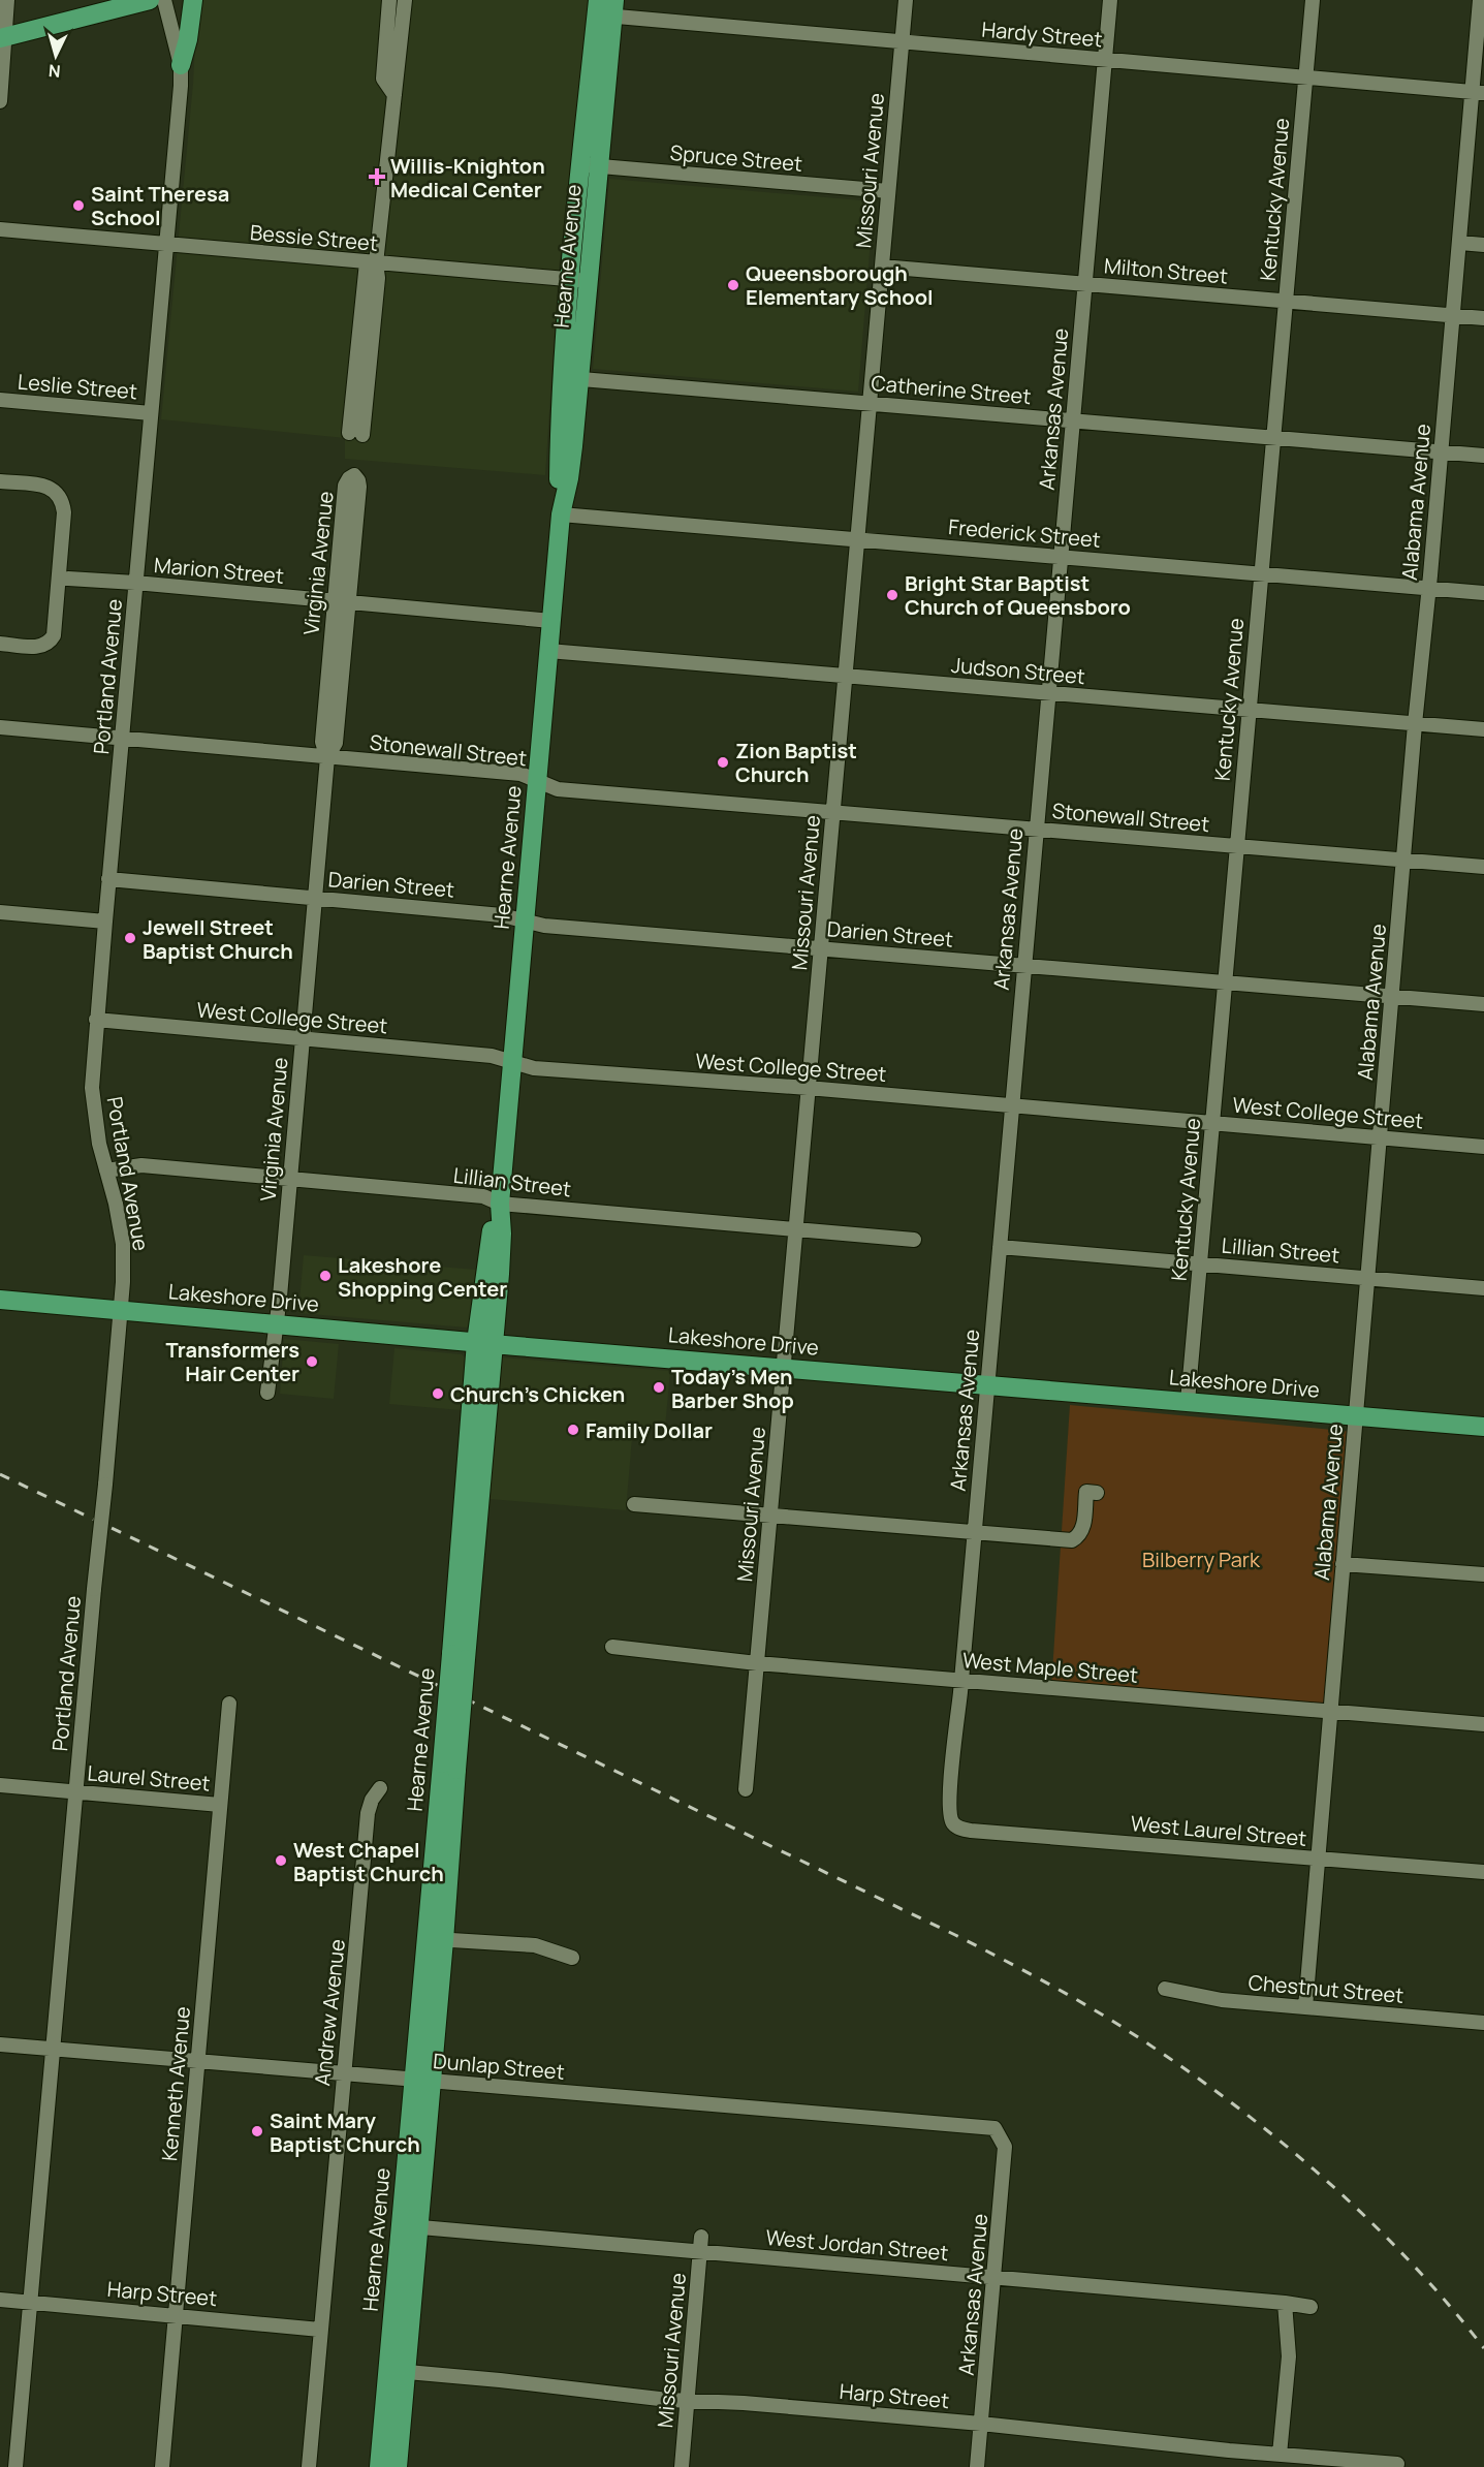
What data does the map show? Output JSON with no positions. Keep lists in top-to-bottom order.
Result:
{
  "streets": {
    "main road": ["Hearne Avenue", "Lakeshore Drive"],
    "street": [
      "Hardy Street",
      "Spruce Street",
      "Missouri Avenue",
      "Kentucky Avenue",
      "Bessie Street",
      "Milton Street",
      "Leslie Street",
      "Catherine Street",
      "Arkansas Avenue",
      "Alabama Avenue",
      "Frederick Street",
      "Virginia Avenue",
      "Marion Street",
      "Judson Street",
      "Portland Avenue",
      "Stonewall Street",
      "Darien Street",
      "West College Street",
      "Lillian Street",
      "West Maple Street",
      "Laurel Street",
      "West Laurel Street",
      "Chestnut Street",
      "Andrew Avenue",
      "Dunlap Street",
      "Kenneth Avenue",
      "West Jordan Street",
      "Harp Street"
    ]
  },
  "crossings": [
    ["Hardy Street", "Missouri Avenue"],
    ["Hardy Street", "Kentucky Avenue"],
    ["Hardy Street", "Hearne Avenue"],
    ["Hardy Street", "Arkansas Avenue"],
    ["Hardy Street", "Alabama Avenue"],
    ["Spruce Street", "Missouri Avenue"],
    ["Spruce Street", "Hearne Avenue"],
    ["Missouri Avenue", "Milton Street"],
    ["Missouri Avenue", "Catherine Street"],
    ["Missouri Avenue", "Frederick Street"],
    ["Missouri Avenue", "Judson Street"],
    ["Missouri Avenue", "Stonewall Street"],
    ["Missouri Avenue", "Darien Street"],
    ["Missouri Avenue", "West College Street"],
    ["Missouri Avenue", "Lillian Street"],
    ["Missouri Avenue", "Lakeshore Drive"],
    ["Missouri Avenue", "West Maple Street"],
    ["Missouri Avenue", "West Jordan Street"],
    ["Missouri Avenue", "Harp Street"],
    ["Kentucky Avenue", "Milton Street"],
    ["Kentucky Avenue", "Catherine Street"],
    ["Kentucky Avenue", "Frederick Street"],
    ["Kentucky Avenue", "Judson Street"],
    ["Kentucky Avenue", "Stonewall Street"],
    ["Kentucky Avenue", "Darien Street"],
    ["Kentucky Avenue", "West College Street"],
    ["Kentucky Avenue", "Lillian Street"],
    ["Kentucky Avenue", "Lakeshore Drive"],
    ["Bessie Street", "Hearne Avenue"],
    ["Bessie Street", "Portland Avenue"],
    ["Hearne Avenue", "Catherine Street"],
    ["Hearne Avenue", "Frederick Street"],
    ["Hearne Avenue", "Marion Street"],
    ["Hearne Avenue", "Judson Street"],
    ["Hearne Avenue", "Stonewall Street"],
    ["Hearne Avenue", "Darien Street"],
    ["Hearne Avenue", "West College Street"],
    ["Hearne Avenue", "Lillian Street"],
    ["Hearne Avenue", "Lakeshore Drive"],
    ["Hearne Avenue", "Dunlap Street"],
    ["Hearne Avenue", "West Jordan Street"],
    ["Hearne Avenue", "Harp Street"],
    ["Milton Street", "Arkansas Avenue"],
    ["Milton Street", "Alabama Avenue"],
    ["Leslie Street", "Portland Avenue"],
    ["Catherine Street", "Arkansas Avenue"],
    ["Catherine Street", "Alabama Avenue"],
    ["Arkansas Avenue", "Frederick Street"],
    ["Arkansas Avenue", "Judson Street"],
    ["Arkansas Avenue", "Stonewall Street"],
    ["Arkansas Avenue", "Darien Street"],
    ["Arkansas Avenue", "West College Street"],
    ["Arkansas Avenue", "Lillian Street"],
    ["Arkansas Avenue", "Lakeshore Drive"],
    ["Arkansas Avenue", "West Maple Street"],
    ["Arkansas Avenue", "West Laurel Street"],
    ["Arkansas Avenue", "Dunlap Street"],
    ["Arkansas Avenue", "West Jordan Street"],
    ["Arkansas Avenue", "Harp Street"],
    ["Alabama Avenue", "Frederick Street"],
    ["Alabama Avenue", "Judson Street"],
    ["Alabama Avenue", "Stonewall Street"],
    ["Alabama Avenue", "Darien Street"],
    ["Alabama Avenue", "West College Street"],
    ["Alabama Avenue", "Lillian Street"],
    ["Alabama Avenue", "Lakeshore Drive"],
    ["Alabama Avenue", "West Maple Street"],
    ["Alabama Avenue", "West Laurel Street"],
    ["Alabama Avenue", "Chestnut Street"],
    ["Virginia Avenue", "Marion Street"],
    ["Virginia Avenue", "Stonewall Street"],
    ["Virginia Avenue", "Darien Street"],
    ["Virginia Avenue", "West College Street"],
    ["Virginia Avenue", "Lillian Street"],
    ["Virginia Avenue", "Lakeshore Drive"],
    ["Marion Street", "Portland Avenue"],
    ["Portland Avenue", "Stonewall Street"],
    ["Portland Avenue", "Darien Street"],
    ["Portland Avenue", "West College Street"],
    ["Portland Avenue", "Lillian Street"],
    ["Portland Avenue", "Lakeshore Drive"],
    ["Portland Avenue", "Laurel Street"],
    ["Portland Avenue", "Dunlap Street"],
    ["Portland Avenue", "Harp Street"],
    ["Laurel Street", "Kenneth Avenue"],
    ["Andrew Avenue", "Dunlap Street"],
    ["Andrew Avenue", "Harp Street"],
    ["Dunlap Street", "Kenneth Avenue"],
    ["Kenneth Avenue", "Harp Street"]
  ],
  "parks": ["Bilberry Park"],
  "places": {
    "health": ["Willis-Knighton Medical Center"],
    "other": [
      "Saint Theresa School",
      "Queensborough Elementary School",
      "Bright Star Baptist Church of Queensboro",
      "Zion Baptist Church",
      "Jewell Street Baptist Church",
      "Lakeshore Shopping Center",
      "Transformers Hair Center",
      "Today's Men Barber Shop",
      "Church's Chicken",
      "Family Dollar",
      "West Chapel Baptist Church",
      "Saint Mary Baptist Church"
    ]
  },
  "north": "bottom"
}
